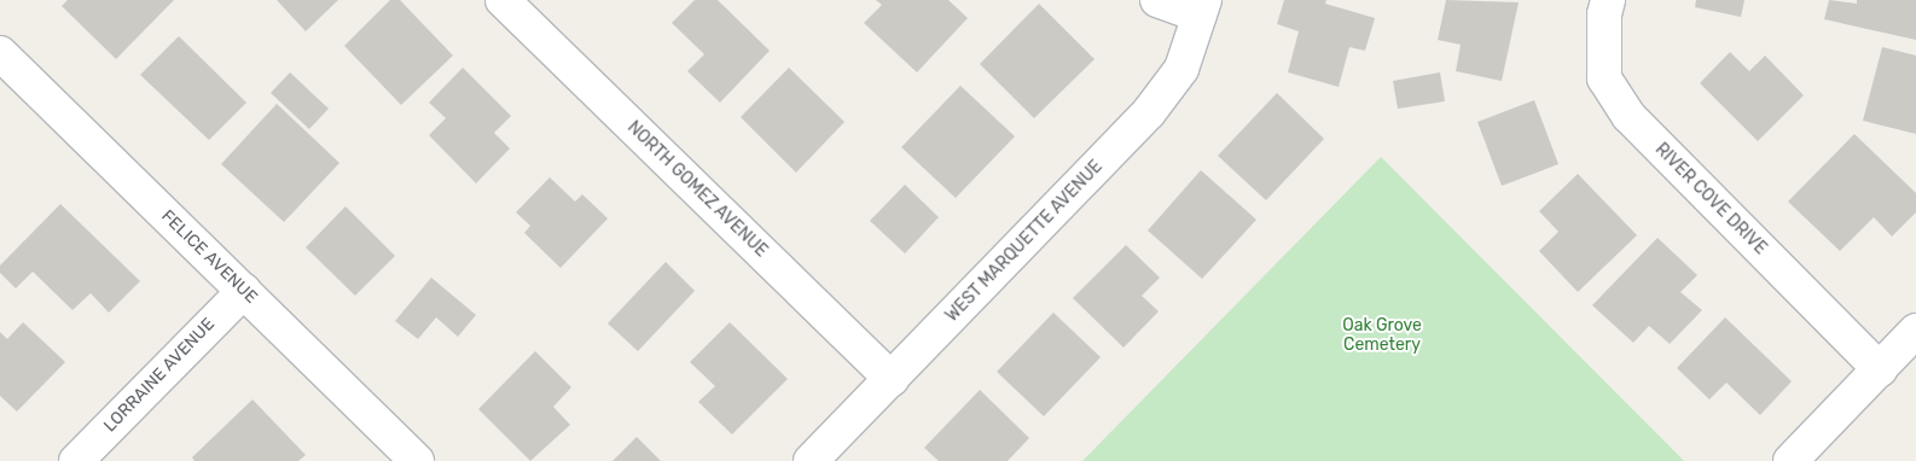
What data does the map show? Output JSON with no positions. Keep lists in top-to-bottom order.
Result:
{
  "streets": {
    "street": [
      "NORTH GOMEZ AVENUE",
      "RIVER COVE DRIVE",
      "WEST MARQUETTE AVENUE",
      "FELICE AVENUE",
      "LORRAINE AVENUE"
    ]
  },
  "crossings": [
    ["NORTH GOMEZ AVENUE", "WEST MARQUETTE AVENUE"],
    ["FELICE AVENUE", "LORRAINE AVENUE"]
  ],
  "parks": ["Oak Grove Cemetery"]
}
